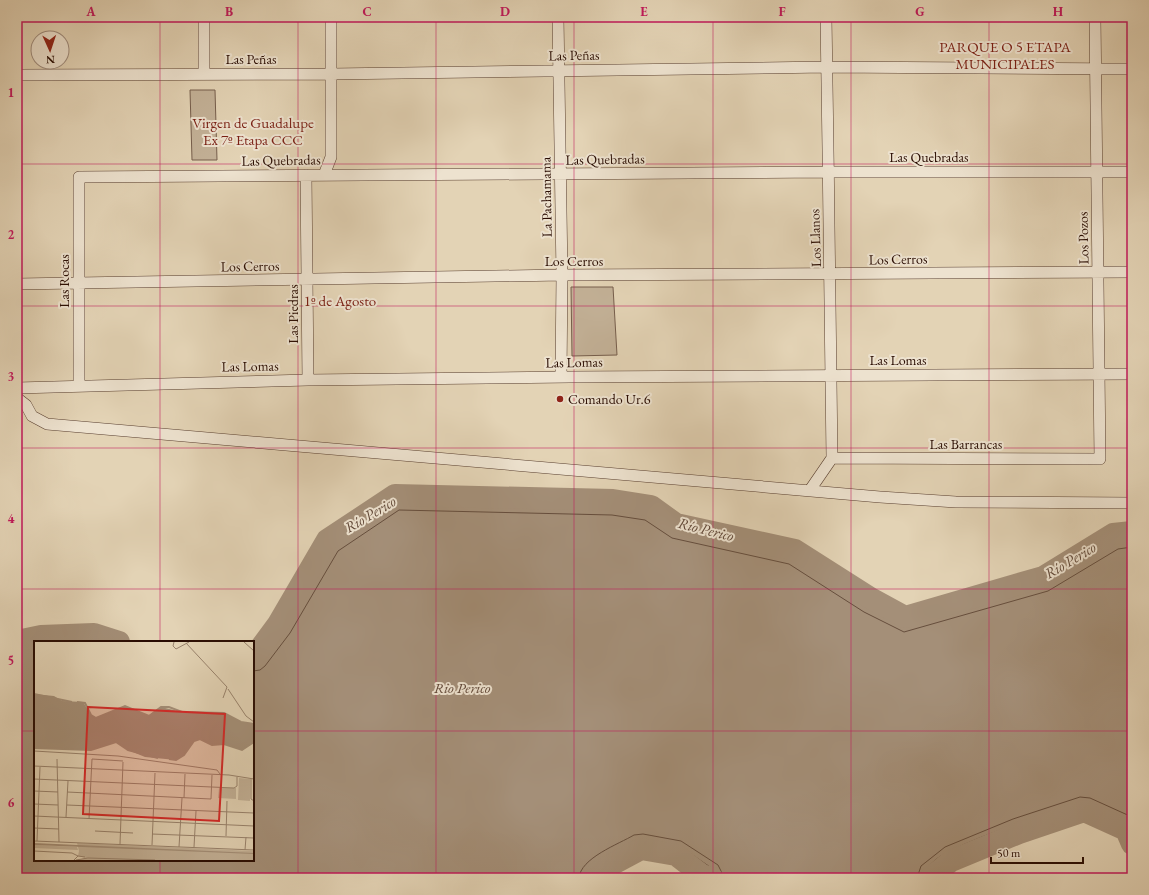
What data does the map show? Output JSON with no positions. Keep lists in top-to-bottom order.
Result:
{
  "streets": {
    "street": [
      "Las Peñas",
      "Las Quebradas",
      "La Pachamama",
      "Los Llanos",
      "Los Pozos",
      "Los Cerros",
      "Las Rocas",
      "Las Piedras",
      "Las Lomas",
      "Las Barrancas"
    ]
  },
  "crossings": [
    ["Las Peñas", "La Pachamama"],
    ["Las Peñas", "Los Llanos"],
    ["Las Peñas", "Los Pozos"],
    ["Las Quebradas", "La Pachamama"],
    ["Las Quebradas", "Los Llanos"],
    ["Las Quebradas", "Los Pozos"],
    ["Las Quebradas", "Las Rocas"],
    ["Las Quebradas", "Las Piedras"],
    ["La Pachamama", "Los Cerros"],
    ["La Pachamama", "Las Lomas"],
    ["Los Llanos", "Los Cerros"],
    ["Los Llanos", "Las Lomas"],
    ["Los Llanos", "Las Barrancas"],
    ["Los Pozos", "Los Cerros"],
    ["Los Pozos", "Las Lomas"],
    ["Los Pozos", "Las Barrancas"],
    ["Los Cerros", "Las Rocas"],
    ["Los Cerros", "Las Piedras"],
    ["Las Rocas", "Las Lomas"],
    ["Las Piedras", "Las Lomas"]
  ],
  "districts": ["PARQUE O 5 ETAPA MUNICIPALES", "Virgen de Guadalupe Ex 7º Etapa CCC", "1º de Agosto"],
  "water": ["Río Perico", "Rio Perico"],
  "places": ["Comando Ur.6"],
  "scale_bar": "50 m",
  "north": "bottom",
  "grid": {
    "columns": [
      "A",
      "B",
      "C",
      "D",
      "E",
      "F",
      "G",
      "H"
    ],
    "rows": [
      "1",
      "2",
      "3",
      "4",
      "5",
      "6"
    ]
  }
}
